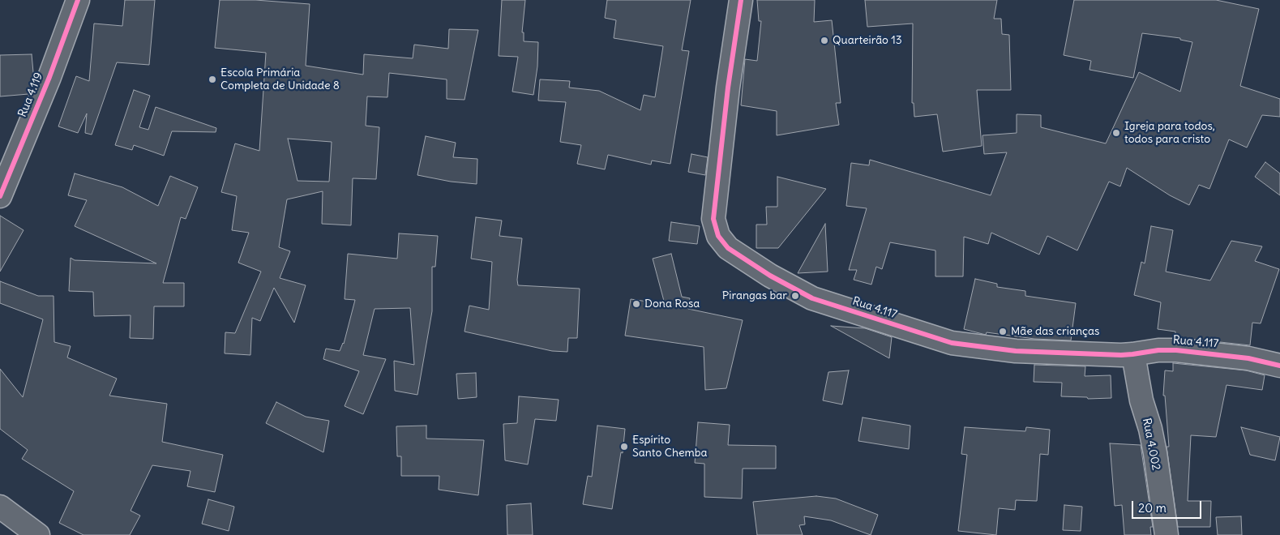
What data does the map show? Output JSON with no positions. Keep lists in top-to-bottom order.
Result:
{
  "streets": {
    "street": ["Rua 4.119", "Rua 4.117", "Rua 4.002"]
  },
  "crossings": [
    ["Rua 4.117", "Rua 4.002"]
  ],
  "places": [
    "Quarteirão 13",
    "Escola Primária Completa de Unidade 8",
    "Igreja para todos, todos para cristo",
    "Pirangas bar",
    "Dona Rosa",
    "Mãe das crianças",
    "Espírito Santo Chemba"
  ],
  "scale_bar": "20 m"
}
